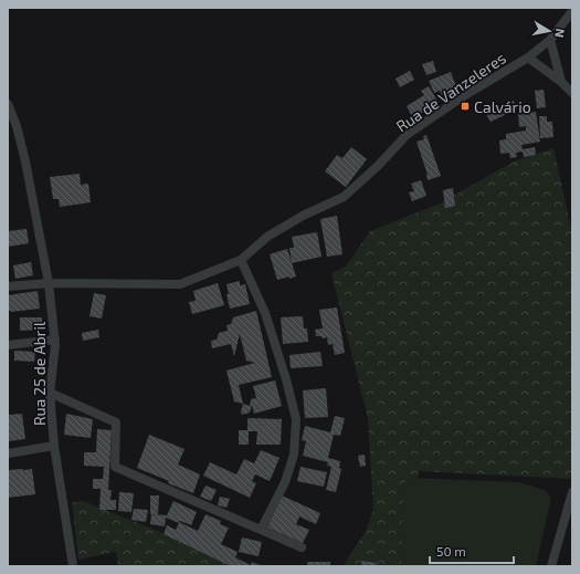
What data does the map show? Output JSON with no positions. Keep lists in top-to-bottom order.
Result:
{
  "streets": {
    "street": ["Rua de Vanzeleres", "Rua 25 de Abril"]
  },
  "crossings": [
    ["Rua de Vanzeleres", "Rua 25 de Abril"]
  ],
  "places": {
    "transit": ["Calvário"]
  },
  "scale_bar": "50 m",
  "north": "right"
}
